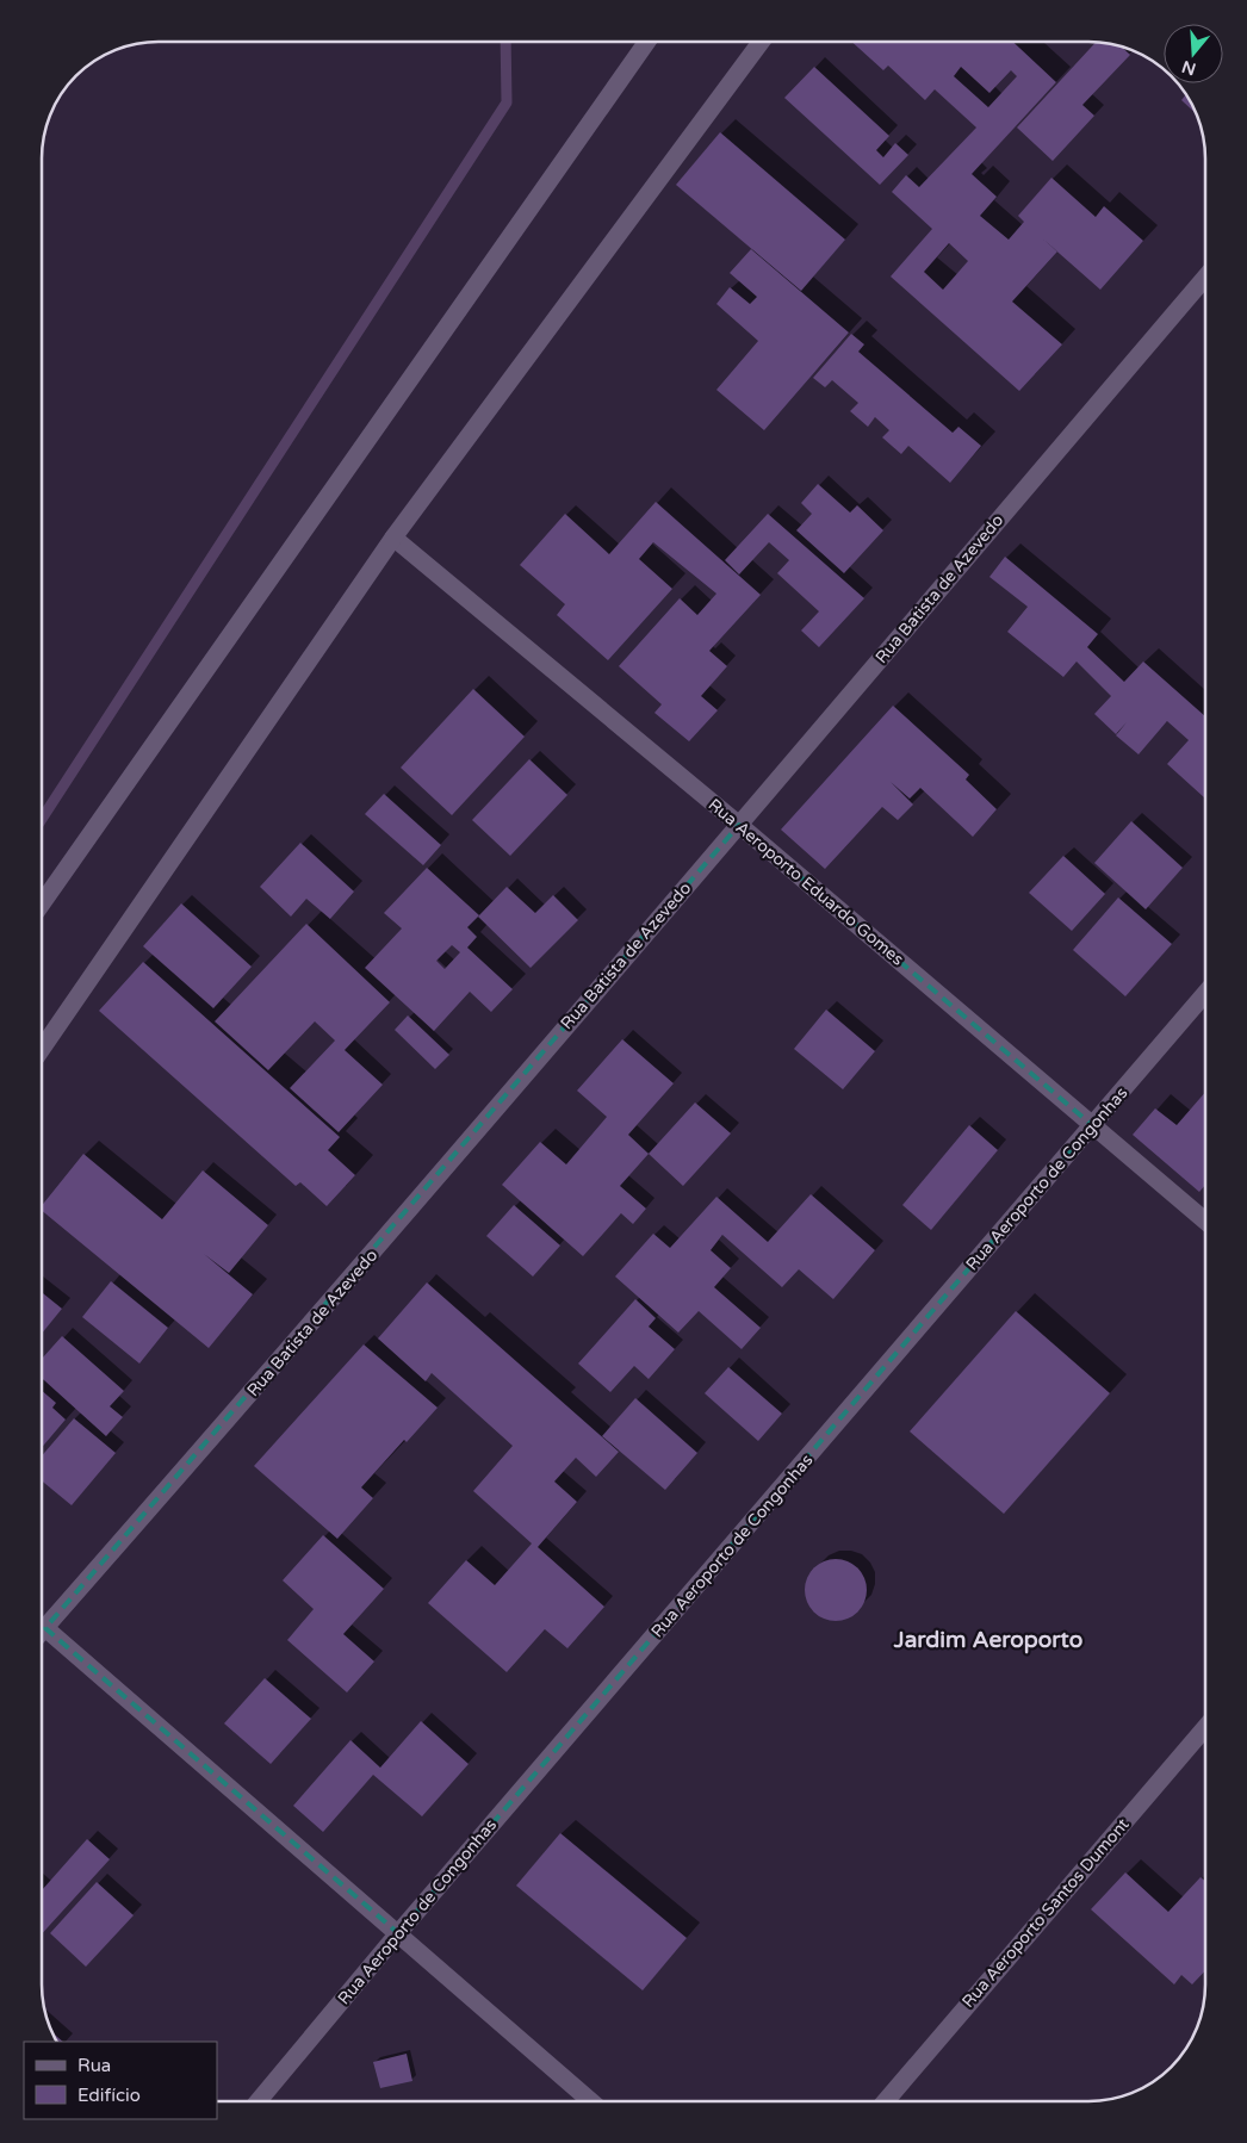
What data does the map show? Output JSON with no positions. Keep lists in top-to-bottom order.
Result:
{
  "streets": {
    "street": [
      "Rua Batista de Azevedo",
      "Rua Aeroporto Eduardo Gomes",
      "Rua Aeroporto de Congonhas",
      "Rua Aeroporto Santos Dumont"
    ]
  },
  "crossings": [
    ["Rua Batista de Azevedo", "Rua Aeroporto Eduardo Gomes"],
    ["Rua Aeroporto Eduardo Gomes", "Rua Aeroporto de Congonhas"]
  ],
  "districts": ["Jardim Aeroporto"],
  "legend": ["Rua", "Edifício"],
  "north": "bottom"
}
